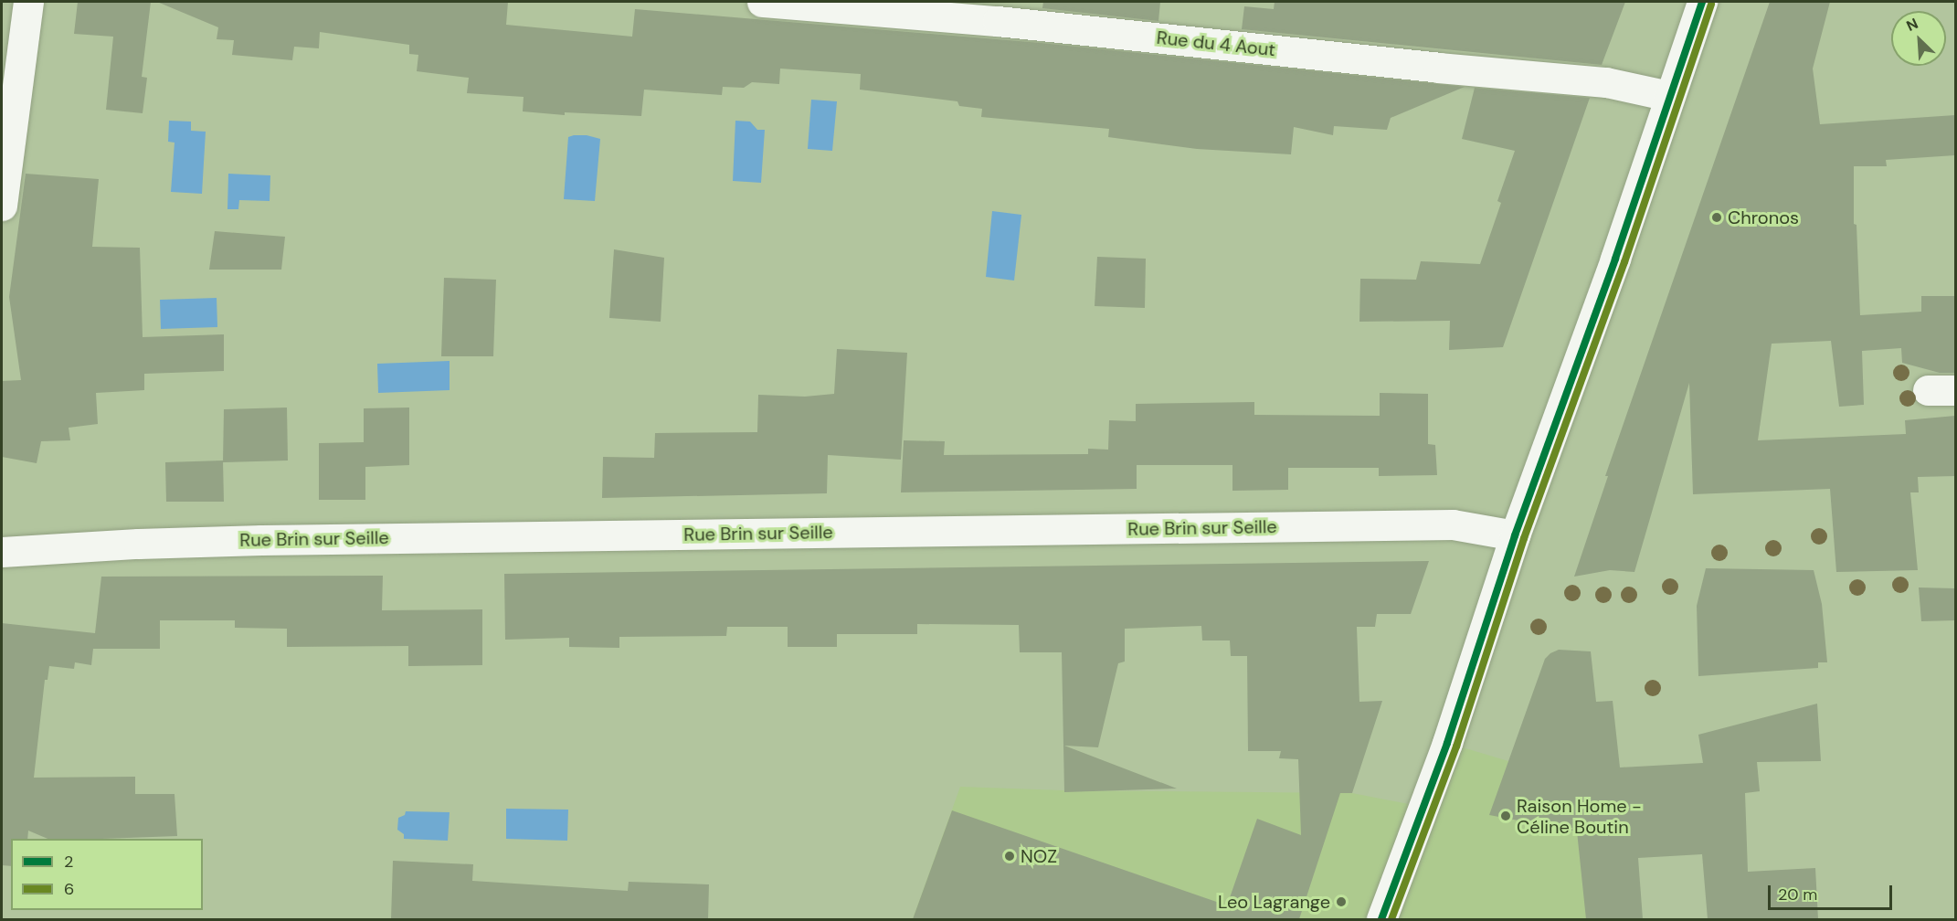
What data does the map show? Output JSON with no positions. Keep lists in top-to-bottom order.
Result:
{
  "streets": {
    "street": ["Rue du 4 Aout", "Rue Brin sur Seille"]
  },
  "places": [
    "Chronos",
    "Raison Home - Céline Boutin",
    "NOZ",
    "Leo Lagrange"
  ],
  "lines": ["transit line 2", "transit line 6"],
  "legend": ["2", "6"],
  "scale_bar": "20 m",
  "north": "top left"
}
